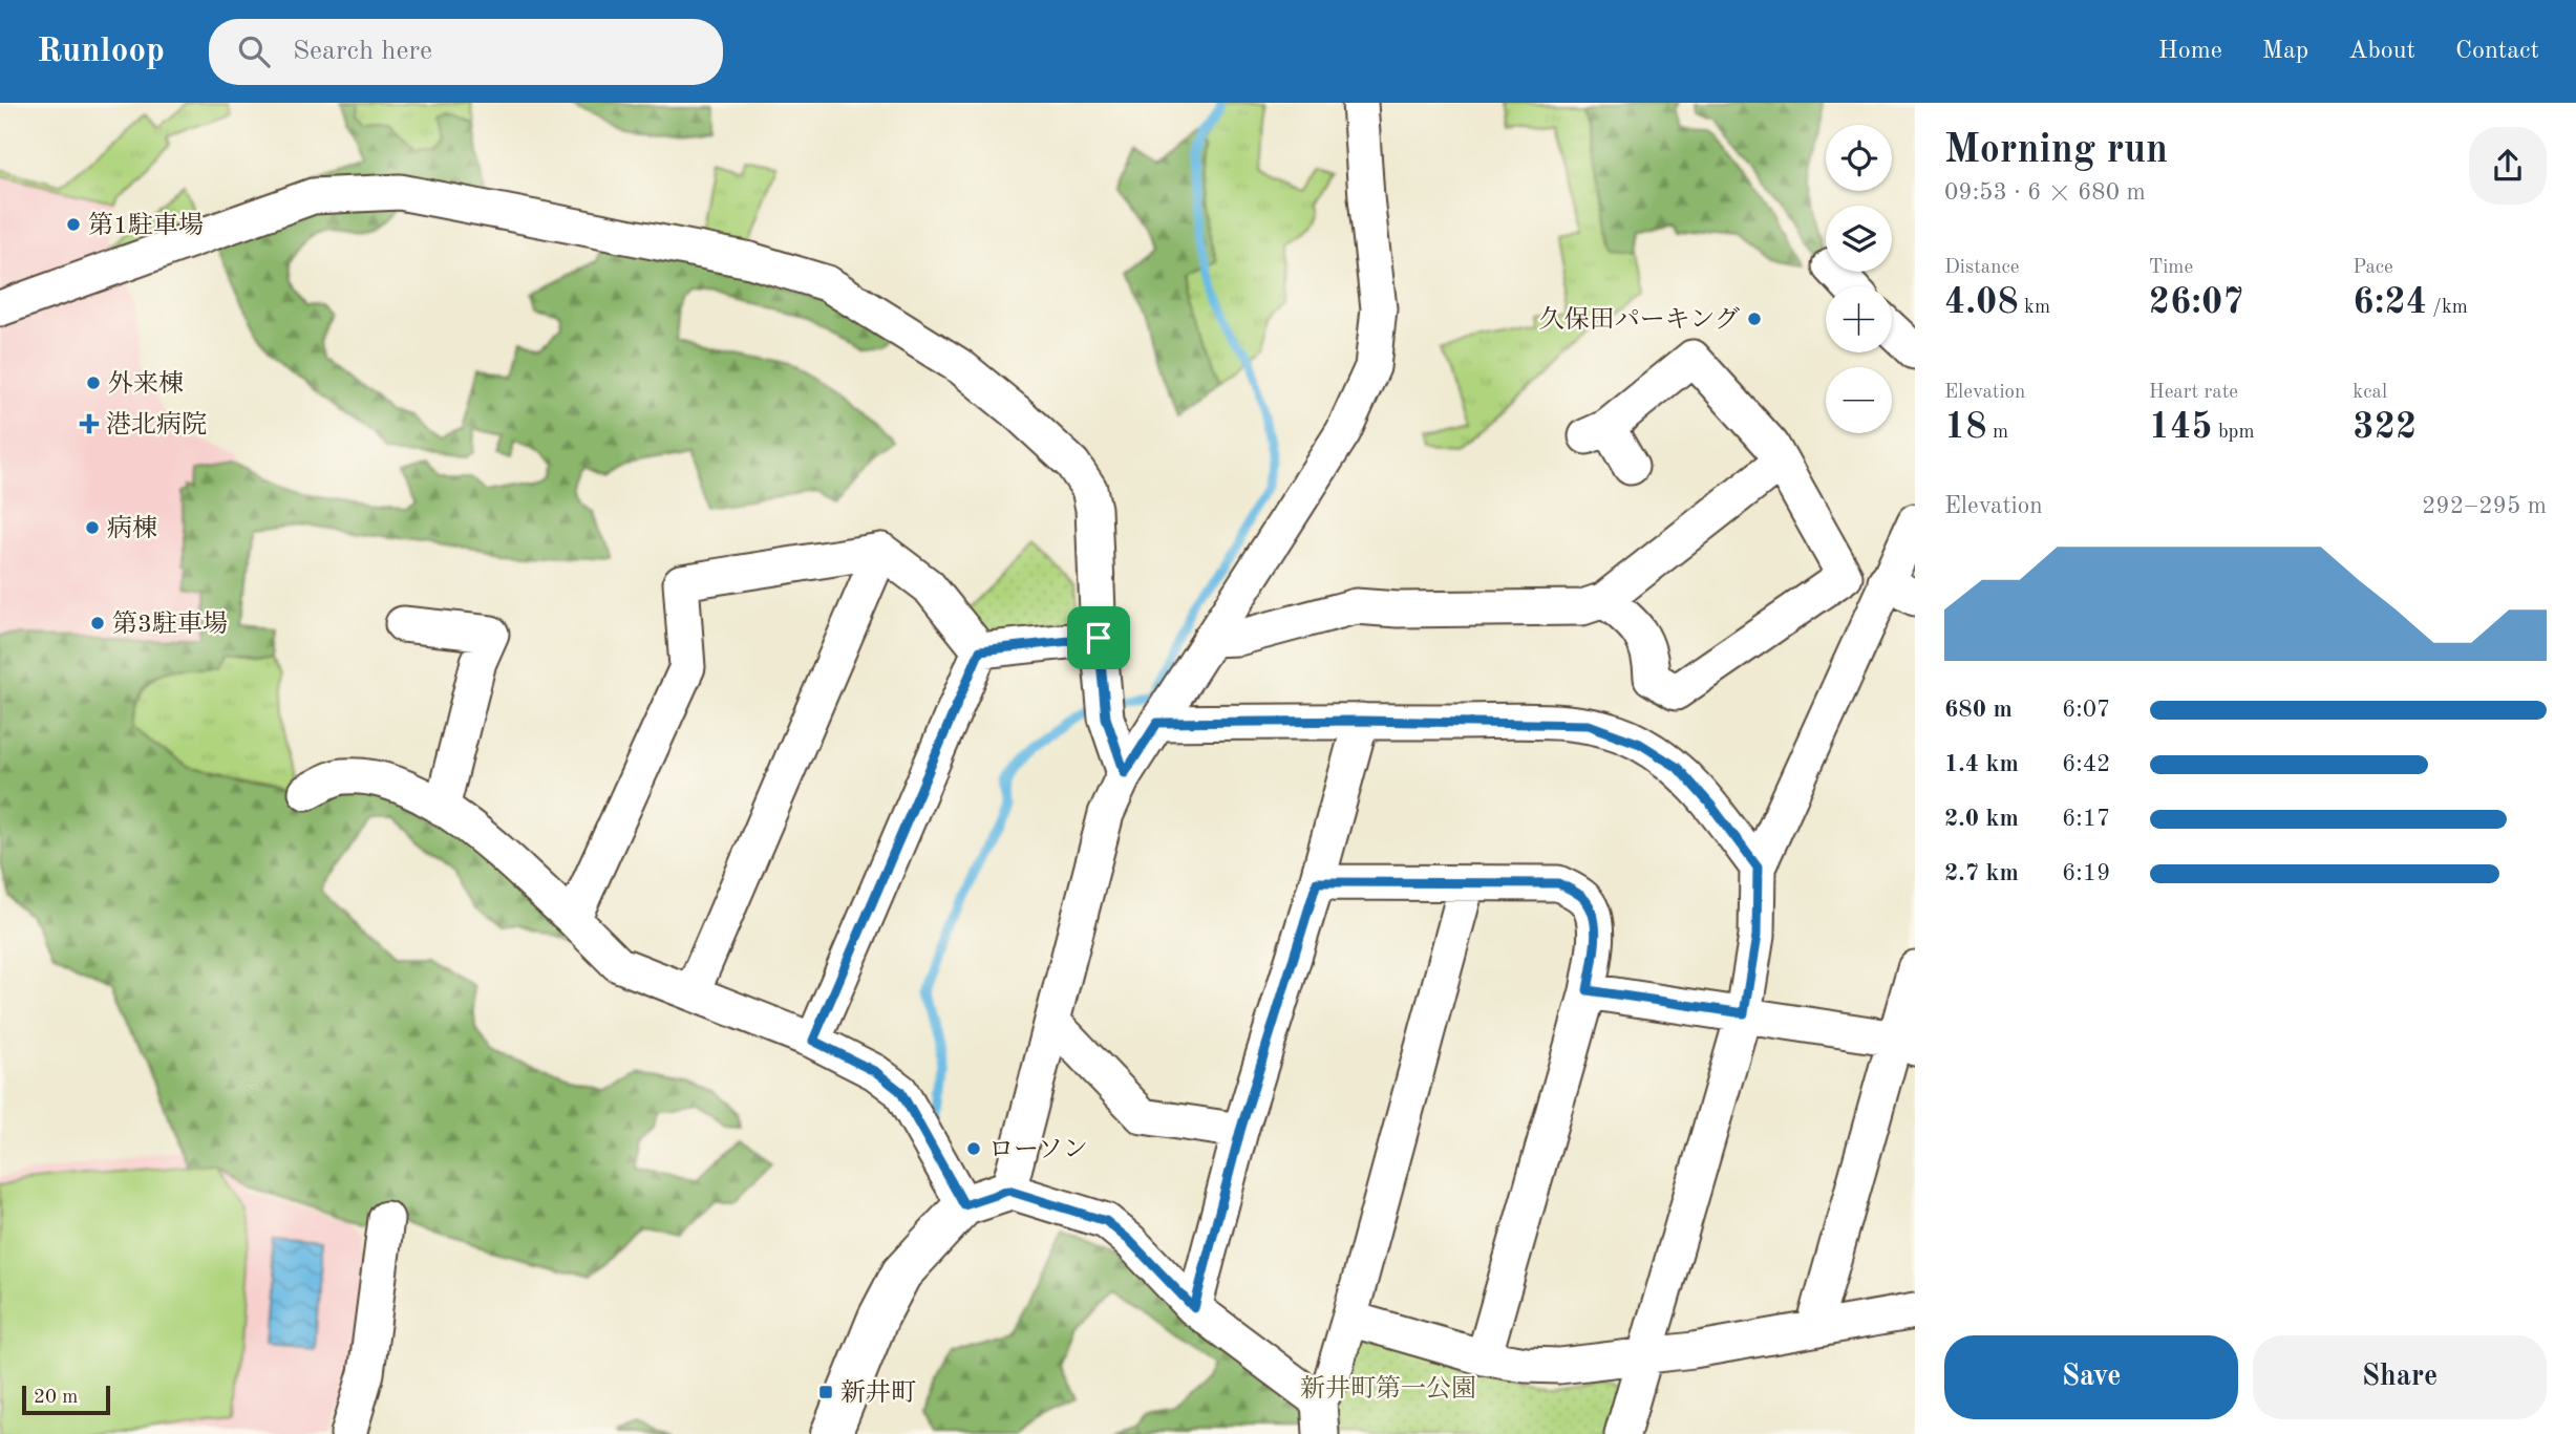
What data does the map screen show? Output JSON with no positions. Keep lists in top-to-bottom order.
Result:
{
  "parks": ["新井町第一公園"],
  "places": {
    "other": [
      "第1駐車場",
      "久保田パーキング",
      "外来棟",
      "病棟",
      "第3駐車場",
      "ローソン"
    ],
    "health": ["港北病院"],
    "transit": ["新井町"]
  },
  "scale_bar": "20 m",
  "page": {
    "header": "Runloop",
    "search": "Search here",
    "nav": [
      "Home",
      "Map",
      "About",
      "Contact"
    ],
    "heading": ["Morning run", "09:53 · 6 × 680 m"],
    "map_buttons": ["+", "−"],
    "stats": [
      ["Distance", "4.08 km"],
      ["Time", "26:07"],
      ["Pace", "6:24 /km"],
      ["Elevation", "18 m"],
      ["Heart rate", "145 bpm"],
      ["kcal", "322"]
    ],
    "chart": ["Elevation", "292–295 m"],
    "list": [
      {
        "name": "680 m",
        "note": "6:07"
      },
      {
        "name": "1.4 km",
        "note": "6:42"
      },
      {
        "name": "2.0 km",
        "note": "6:17"
      },
      {
        "name": "2.7 km",
        "note": "6:19"
      }
    ],
    "buttons": ["Save", "Share"],
    "scale": "20 m"
  }
}
